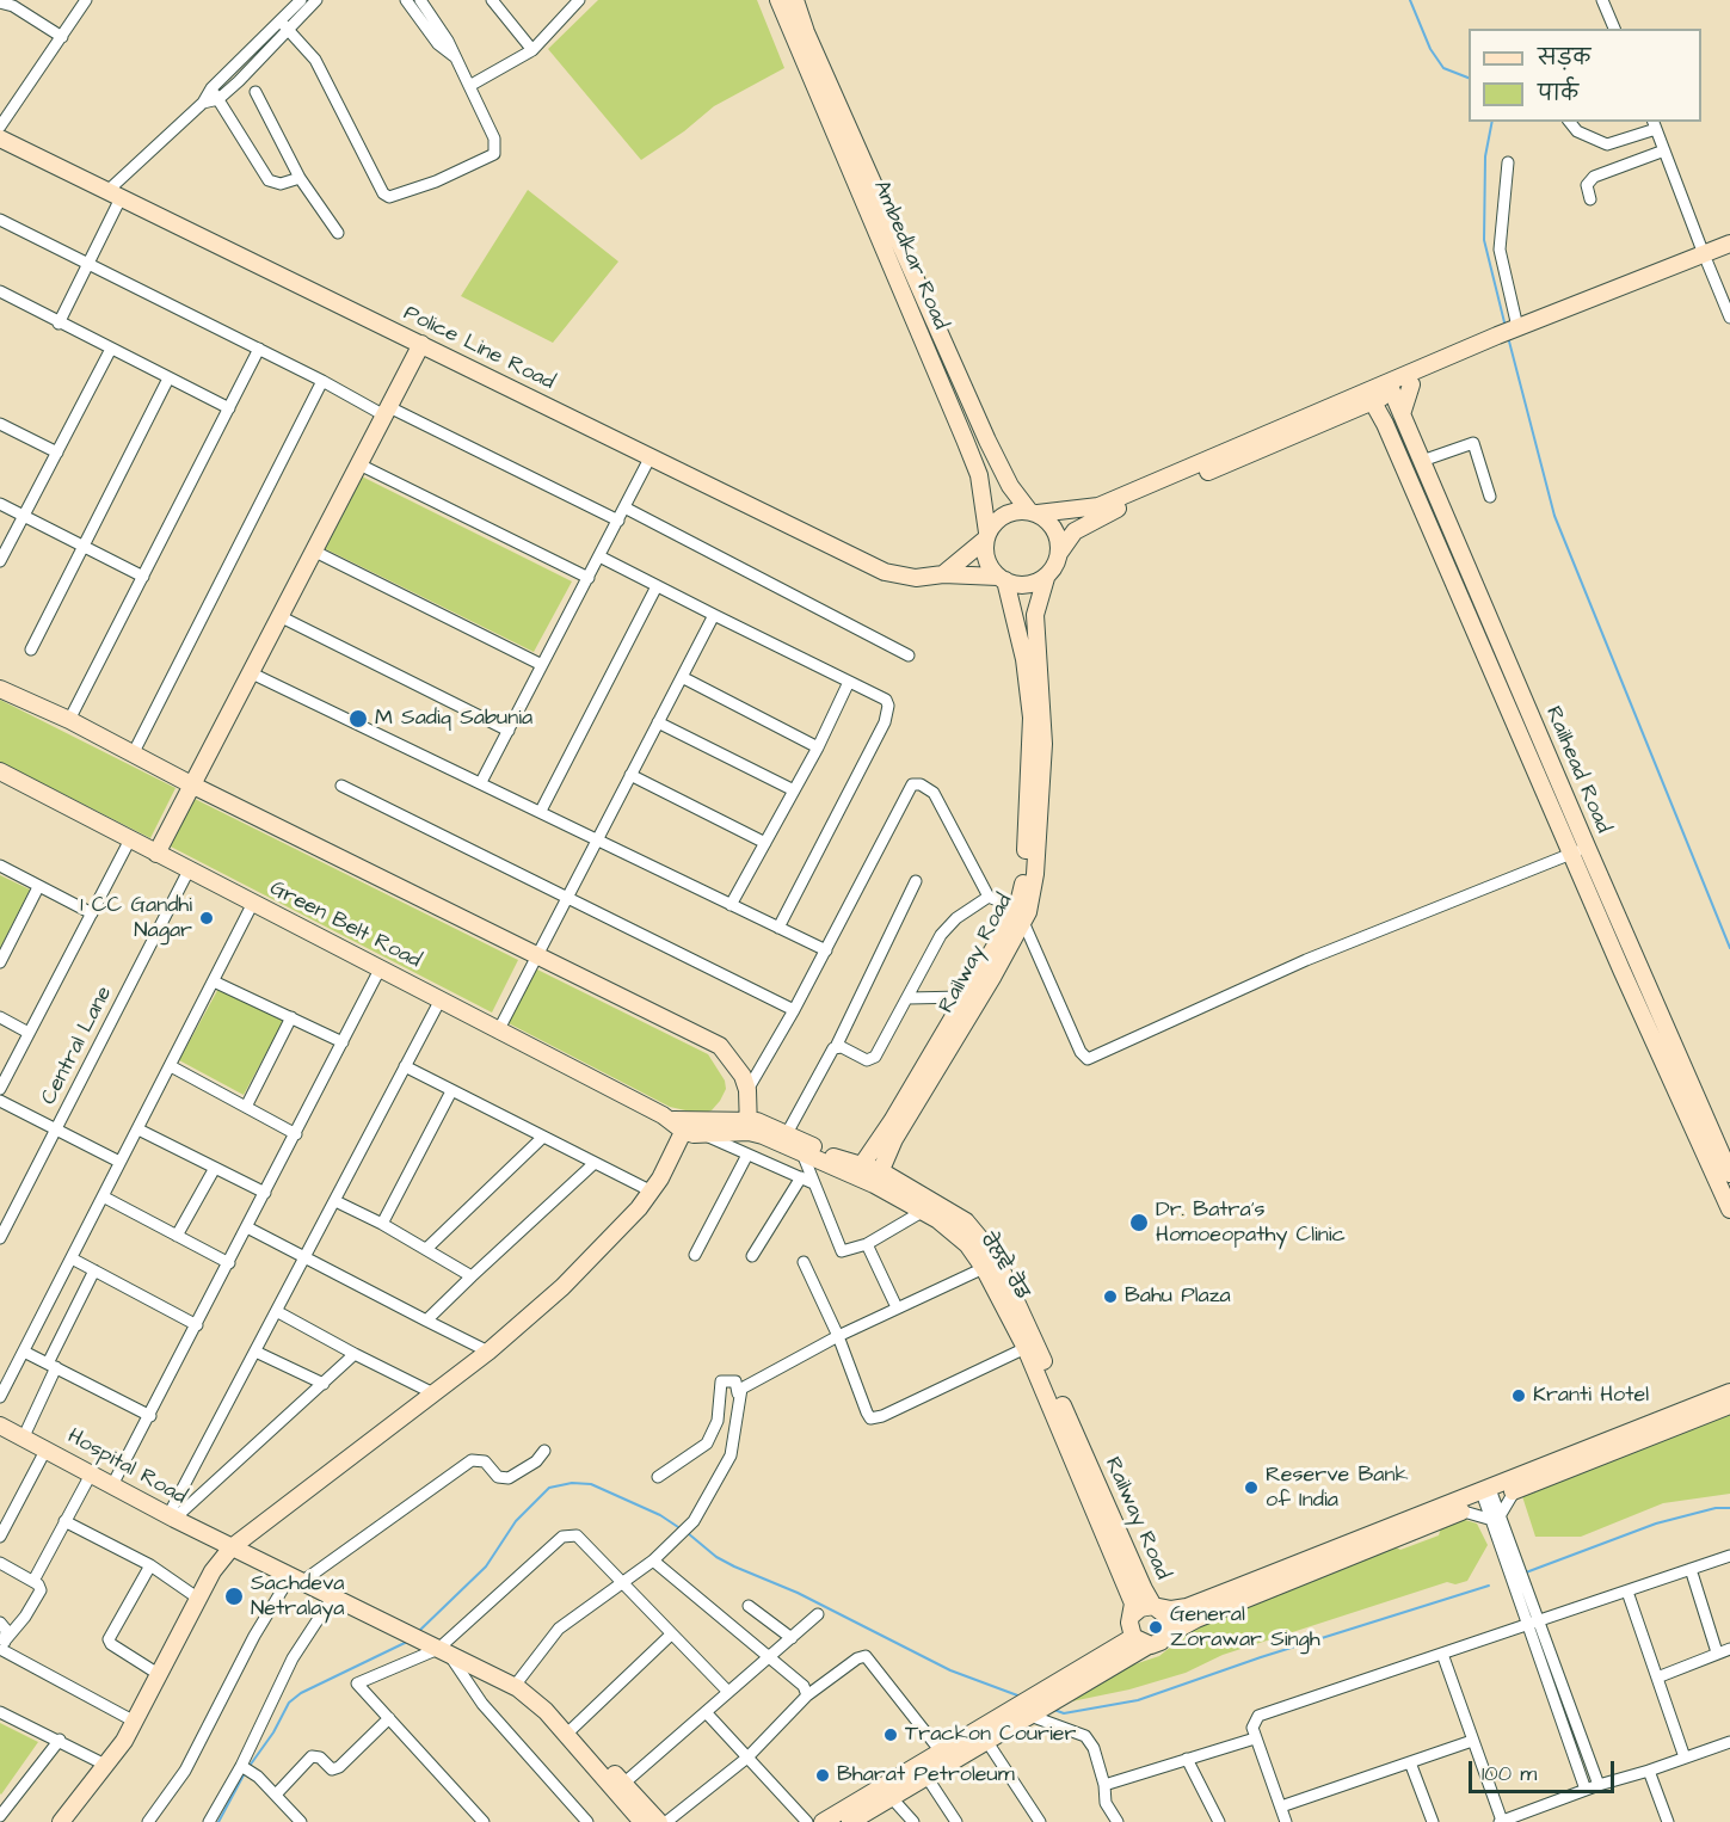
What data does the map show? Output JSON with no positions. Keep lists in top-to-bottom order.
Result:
{
  "streets": {
    "main road": [
      "Ambedkar Road",
      "Police Line Road",
      "Railhead Road",
      "Green Belt Road",
      "Railway Road",
      "ਰੇਲਵੇ ਰੋਡ",
      "Hospital Road"
    ],
    "street": ["Central Lane"]
  },
  "crossings": [
    ["Ambedkar Road", "Police Line Road"],
    ["Ambedkar Road", "Railway Road"],
    ["Police Line Road", "Railway Road"],
    ["Green Belt Road", "Railway Road"],
    ["Green Belt Road", "Central Lane"],
    ["Railway Road", "ਰੇਲਵੇ ਰੋਡ"]
  ],
  "places": [
    "M Sadiq Sabunia",
    "1 CC Gandhi Nagar",
    "Dr. Batra's Homoeopathy Clinic",
    "Bahu Plaza",
    "Kranti Hotel",
    "Reserve Bank of India",
    "Sachdeva Netralaya",
    "General Zorawar Singh",
    "Trackon Courier",
    "Bharat Petroleum"
  ],
  "legend": ["सड़क", "पार्क"],
  "scale_bar": "100 m"
}
